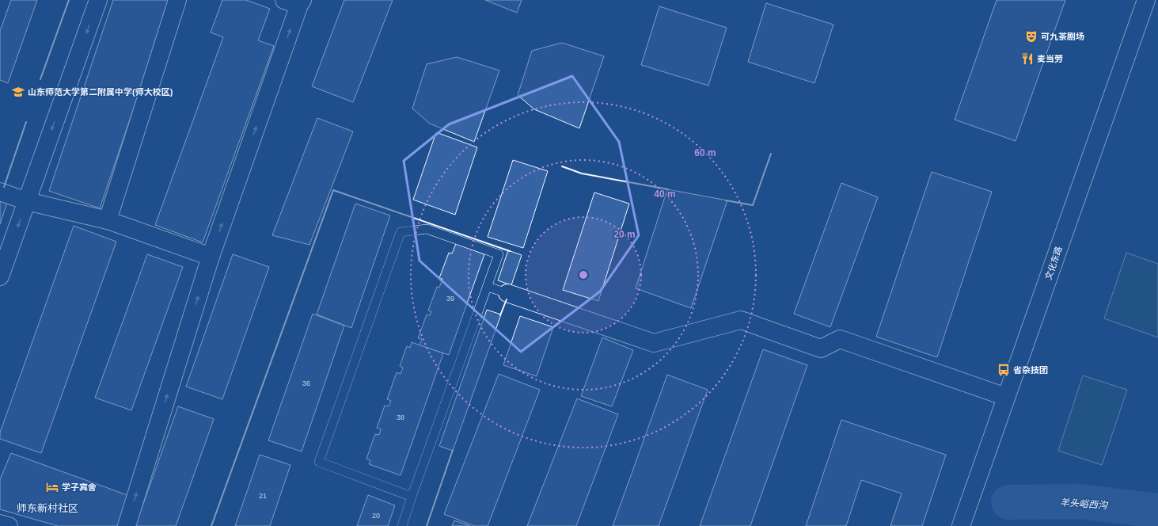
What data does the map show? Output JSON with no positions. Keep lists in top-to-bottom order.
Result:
{
  "streets": {
    "street": ["文化东路"]
  },
  "districts": ["师东新村社区"],
  "water": ["羊头峪西沟"],
  "places": {
    "theatre": ["可九茶剧场"],
    "restaurant": ["麦当劳"],
    "school or university": ["山东师范大学第二附属中学(师大校区)"],
    "bus stop": ["省杂技团"],
    "hotel": ["学子宾舍"]
  },
  "house_numbers": [
    "39",
    "36",
    "38",
    "21",
    "20"
  ],
  "rings": ["60 m", "40 m", "20 m"]
}
